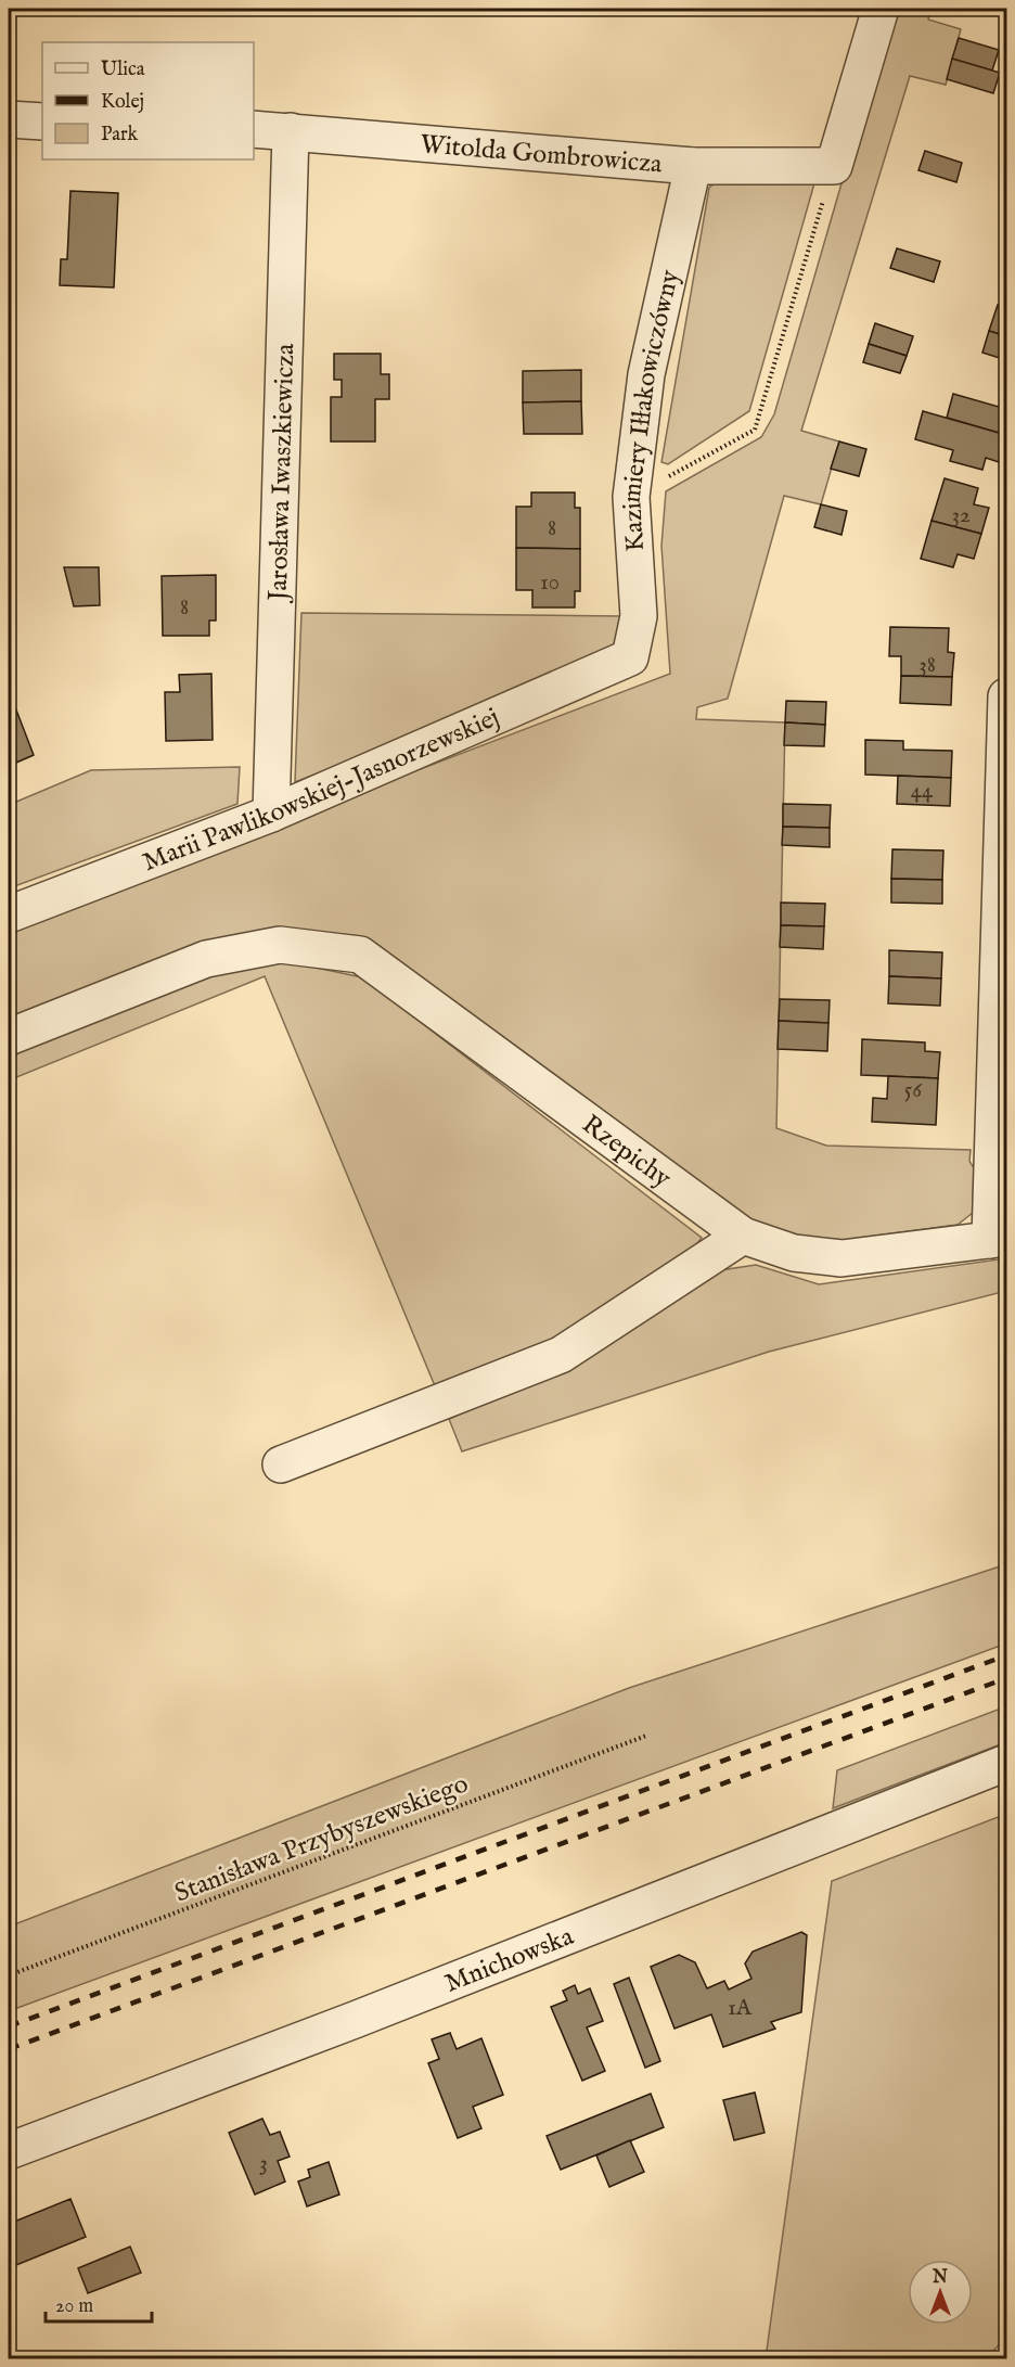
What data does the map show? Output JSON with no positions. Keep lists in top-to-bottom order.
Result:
{
  "streets": {
    "street": [
      "Witolda Gombrowicza",
      "Kazimiery Iłłakowiczówny",
      "Jarosława Iwaszkiewicza",
      "Marii Pawlikowskiej-Jasnorzewskiej",
      "Rzepichy",
      "Mnichowska"
    ],
    "path": ["Stanisława Przybyszewskiego"]
  },
  "crossings": [
    ["Witolda Gombrowicza", "Kazimiery Iłłakowiczówny"],
    ["Witolda Gombrowicza", "Jarosława Iwaszkiewicza"],
    ["Kazimiery Iłłakowiczówny", "Marii Pawlikowskiej-Jasnorzewskiej"],
    ["Jarosława Iwaszkiewicza", "Marii Pawlikowskiej-Jasnorzewskiej"]
  ],
  "house_numbers": [
    "32",
    "8",
    "10",
    "8",
    "38",
    "44",
    "56",
    "1A",
    "3"
  ],
  "legend": ["Ulica", "Kolej", "Park"],
  "scale_bar": "20 m",
  "north": "top"
}
